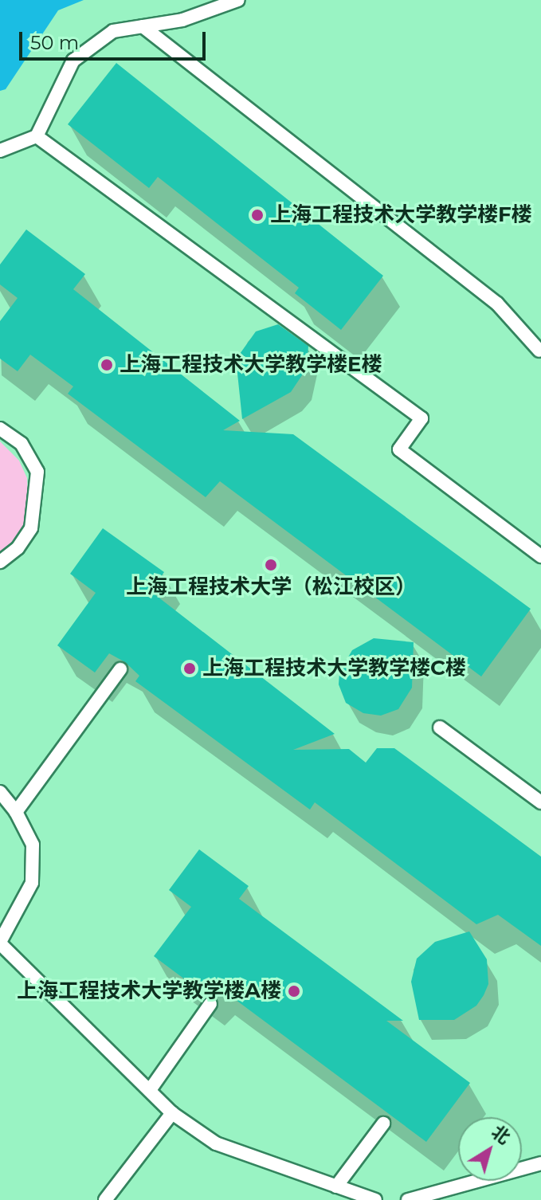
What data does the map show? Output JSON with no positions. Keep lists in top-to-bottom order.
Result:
{
  "places": [
    "上海工程技术大学教学楼F楼",
    "上海工程技术大学教学楼E楼",
    "上海工程技术大学（松江校区）",
    "上海工程技术大学教学楼C楼",
    "上海工程技术大学教学楼A楼"
  ],
  "scale_bar": "50 m",
  "north": "top right"
}
